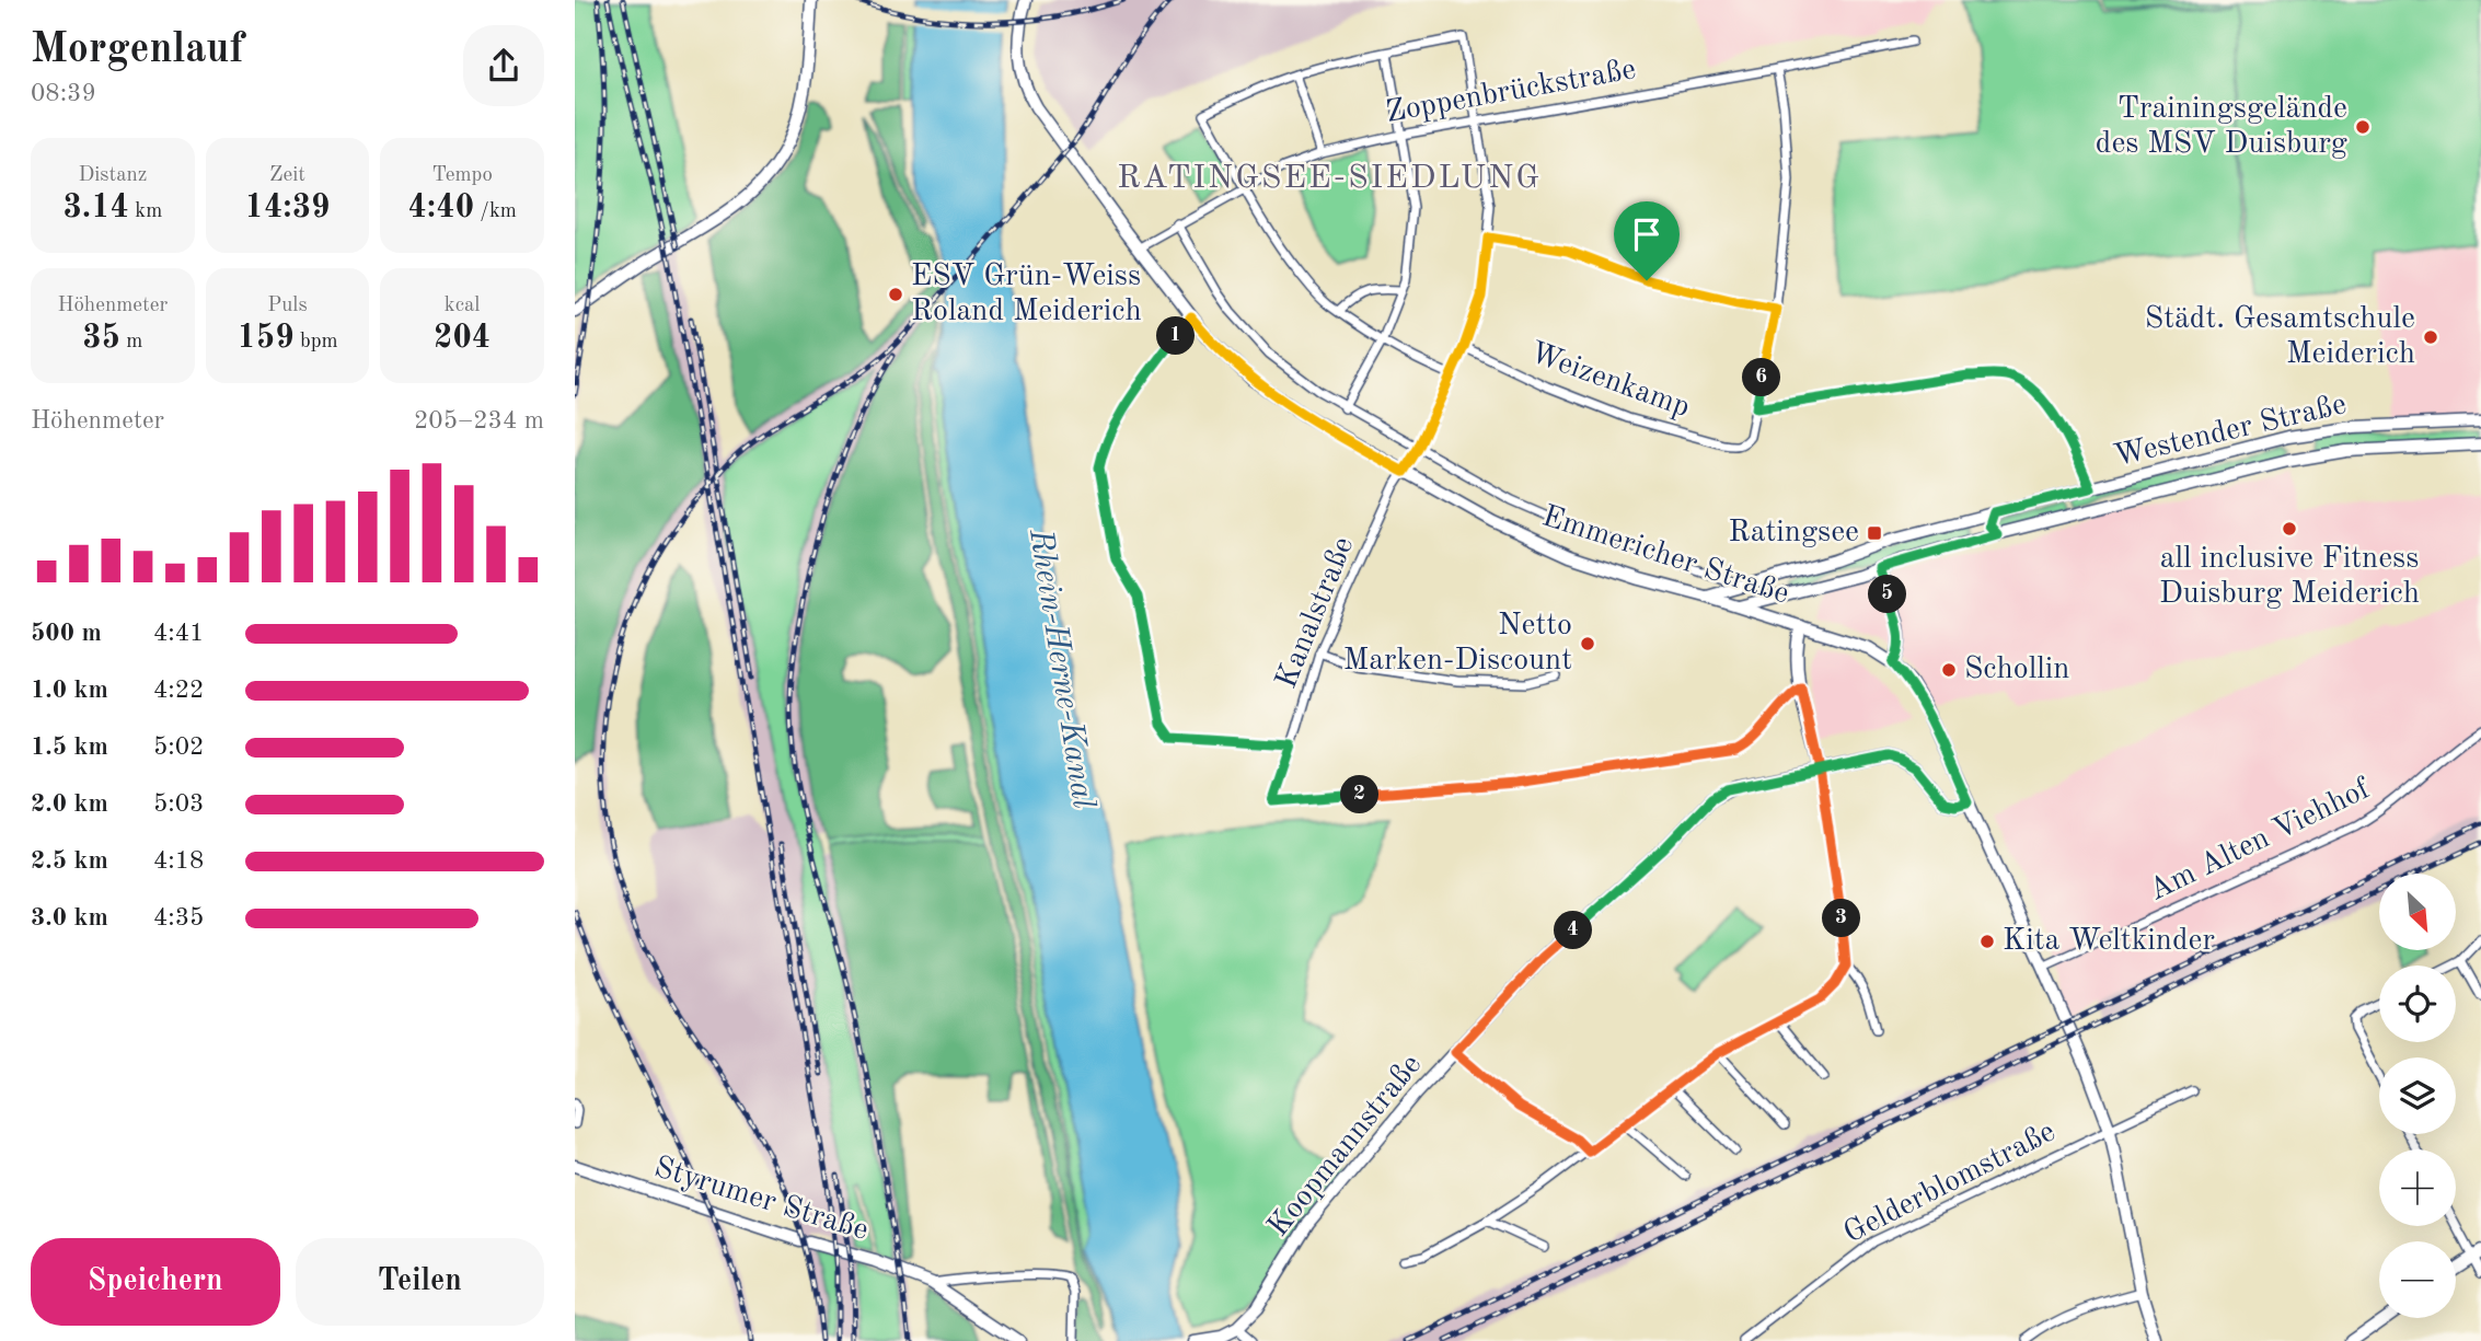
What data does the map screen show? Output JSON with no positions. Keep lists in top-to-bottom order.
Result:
{
  "streets": {
    "main road": [
      "Westender Straße",
      "Emmericher Straße",
      "Koopmannstraße",
      "Styrumer Straße"
    ],
    "street": [
      "Zoppenbrückstraße",
      "Weizenkamp",
      "Kanalstraße",
      "Am Alten Viehhof",
      "Gelderblomstraße"
    ]
  },
  "crossings": [
    ["Zoppenbrückstraße", "Emmericher Straße"],
    ["Zoppenbrückstraße", "Kanalstraße"],
    ["Weizenkamp", "Kanalstraße"],
    ["Westender Straße", "Emmericher Straße"],
    ["Emmericher Straße", "Kanalstraße"],
    ["Emmericher Straße", "Am Alten Viehhof"],
    ["Emmericher Straße", "Koopmannstraße"],
    ["Emmericher Straße", "Gelderblomstraße"]
  ],
  "districts": ["RATINGSEE-SIEDLUNG"],
  "water": ["Rhein-Herne-Kanal"],
  "places": {
    "other": [
      "Trainingsgelände des MSV Duisburg",
      "ESV Grün-Weiss Roland Meiderich",
      "Städt. Gesamtschule Meiderich",
      "all inclusive Fitness Duisburg Meiderich",
      "Netto Marken-Discount",
      "Schollin",
      "Kita Weltkinder"
    ],
    "transit": ["Ratingsee"]
  },
  "north": "bottom right",
  "page": {
    "heading": ["Morgenlauf", "08:39"],
    "stats": [
      ["Distanz", "3.14 km"],
      ["Zeit", "14:39"],
      ["Tempo", "4:40 /km"],
      ["Höhenmeter", "35 m"],
      ["Puls", "159 bpm"],
      ["kcal", "204"]
    ],
    "pins": [
      "1",
      "6",
      "5",
      "2",
      "3",
      "4"
    ],
    "chart": ["Höhenmeter", "205–234 m"],
    "list": [
      {
        "name": "500 m",
        "note": "4:41"
      },
      {
        "name": "1.0 km",
        "note": "4:22"
      },
      {
        "name": "1.5 km",
        "note": "5:02"
      },
      {
        "name": "2.0 km",
        "note": "5:03"
      },
      {
        "name": "2.5 km",
        "note": "4:18"
      },
      {
        "name": "3.0 km",
        "note": "4:35"
      }
    ],
    "map_buttons": ["+", "−"],
    "buttons": ["Speichern", "Teilen"]
  }
}
